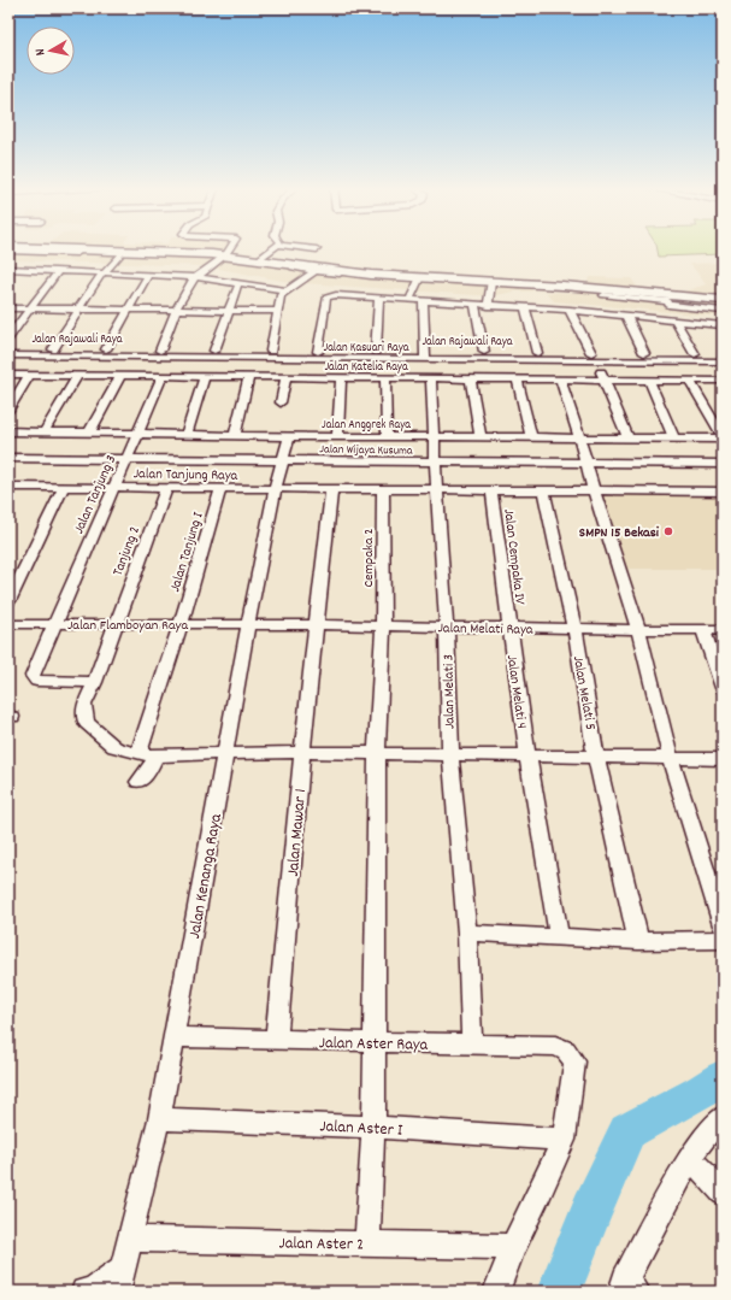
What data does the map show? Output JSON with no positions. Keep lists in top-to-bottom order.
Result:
{
  "streets": {
    "street": [
      "Jalan Rajawali Raya",
      "Jalan Kasuari Raya",
      "Jalan Katelia Raya",
      "Jalan Anggrek Raya",
      "Jalan Wijaya Kusuma",
      "Jalan Tanjung Raya",
      "Jalan Tanjung 3",
      "Tanjung 2",
      "Jalan Tanjung I",
      "Jalan Cempaka IV",
      "Cempaka 2",
      "Jalan Flamboyan Raya",
      "Jalan Melati Raya",
      "Jalan Melati 3",
      "Jalan Melati 4",
      "Jalan Melati 5",
      "Jalan Mawar 1",
      "Jalan Kenanga Raya",
      "Jalan Aster Raya",
      "Jalan Aster I",
      "Jalan Aster 2"
    ]
  },
  "crossings": [
    ["Jalan Rajawali Raya", "Jalan Kasuari Raya"],
    ["Jalan Katelia Raya", "Jalan Tanjung 3"],
    ["Jalan Katelia Raya", "Jalan Melati 3"],
    ["Jalan Anggrek Raya", "Jalan Tanjung 3"],
    ["Jalan Anggrek Raya", "Jalan Melati 3"],
    ["Jalan Anggrek Raya", "Jalan Kenanga Raya"],
    ["Jalan Wijaya Kusuma", "Jalan Tanjung 3"],
    ["Jalan Wijaya Kusuma", "Jalan Melati 3"],
    ["Jalan Wijaya Kusuma", "Jalan Kenanga Raya"],
    ["Jalan Tanjung Raya", "Jalan Tanjung 3"],
    ["Jalan Tanjung Raya", "Tanjung 2"],
    ["Jalan Tanjung Raya", "Jalan Tanjung I"],
    ["Jalan Tanjung Raya", "Jalan Cempaka IV"],
    ["Jalan Tanjung Raya", "Cempaka 2"],
    ["Jalan Tanjung Raya", "Jalan Melati 3"],
    ["Jalan Tanjung Raya", "Jalan Melati 5"],
    ["Jalan Tanjung Raya", "Jalan Mawar 1"],
    ["Jalan Tanjung Raya", "Jalan Kenanga Raya"],
    ["Jalan Tanjung 3", "Tanjung 2"],
    ["Jalan Tanjung 3", "Jalan Flamboyan Raya"],
    ["Tanjung 2", "Jalan Tanjung I"],
    ["Tanjung 2", "Cempaka 2"],
    ["Tanjung 2", "Jalan Flamboyan Raya"],
    ["Tanjung 2", "Jalan Melati 3"],
    ["Tanjung 2", "Jalan Melati 4"],
    ["Tanjung 2", "Jalan Melati 5"],
    ["Tanjung 2", "Jalan Mawar 1"],
    ["Tanjung 2", "Jalan Kenanga Raya"],
    ["Jalan Tanjung I", "Jalan Flamboyan Raya"],
    ["Jalan Cempaka IV", "Jalan Melati Raya"],
    ["Jalan Cempaka IV", "Jalan Melati 4"],
    ["Cempaka 2", "Jalan Melati Raya"],
    ["Cempaka 2", "Jalan Aster Raya"],
    ["Cempaka 2", "Jalan Aster I"],
    ["Cempaka 2", "Jalan Aster 2"],
    ["Jalan Flamboyan Raya", "Jalan Melati Raya"],
    ["Jalan Flamboyan Raya", "Jalan Kenanga Raya"],
    ["Jalan Melati Raya", "Jalan Melati 3"],
    ["Jalan Melati Raya", "Jalan Melati 4"],
    ["Jalan Melati Raya", "Jalan Melati 5"],
    ["Jalan Melati Raya", "Jalan Mawar 1"],
    ["Jalan Melati Raya", "Jalan Kenanga Raya"],
    ["Jalan Melati 3", "Jalan Aster Raya"],
    ["Jalan Mawar 1", "Jalan Aster Raya"],
    ["Jalan Kenanga Raya", "Jalan Aster Raya"],
    ["Jalan Kenanga Raya", "Jalan Aster I"],
    ["Jalan Kenanga Raya", "Jalan Aster 2"],
    ["Jalan Aster Raya", "Jalan Aster I"]
  ],
  "places": ["SMPN 15 Bekasi"],
  "north": "left"
}
